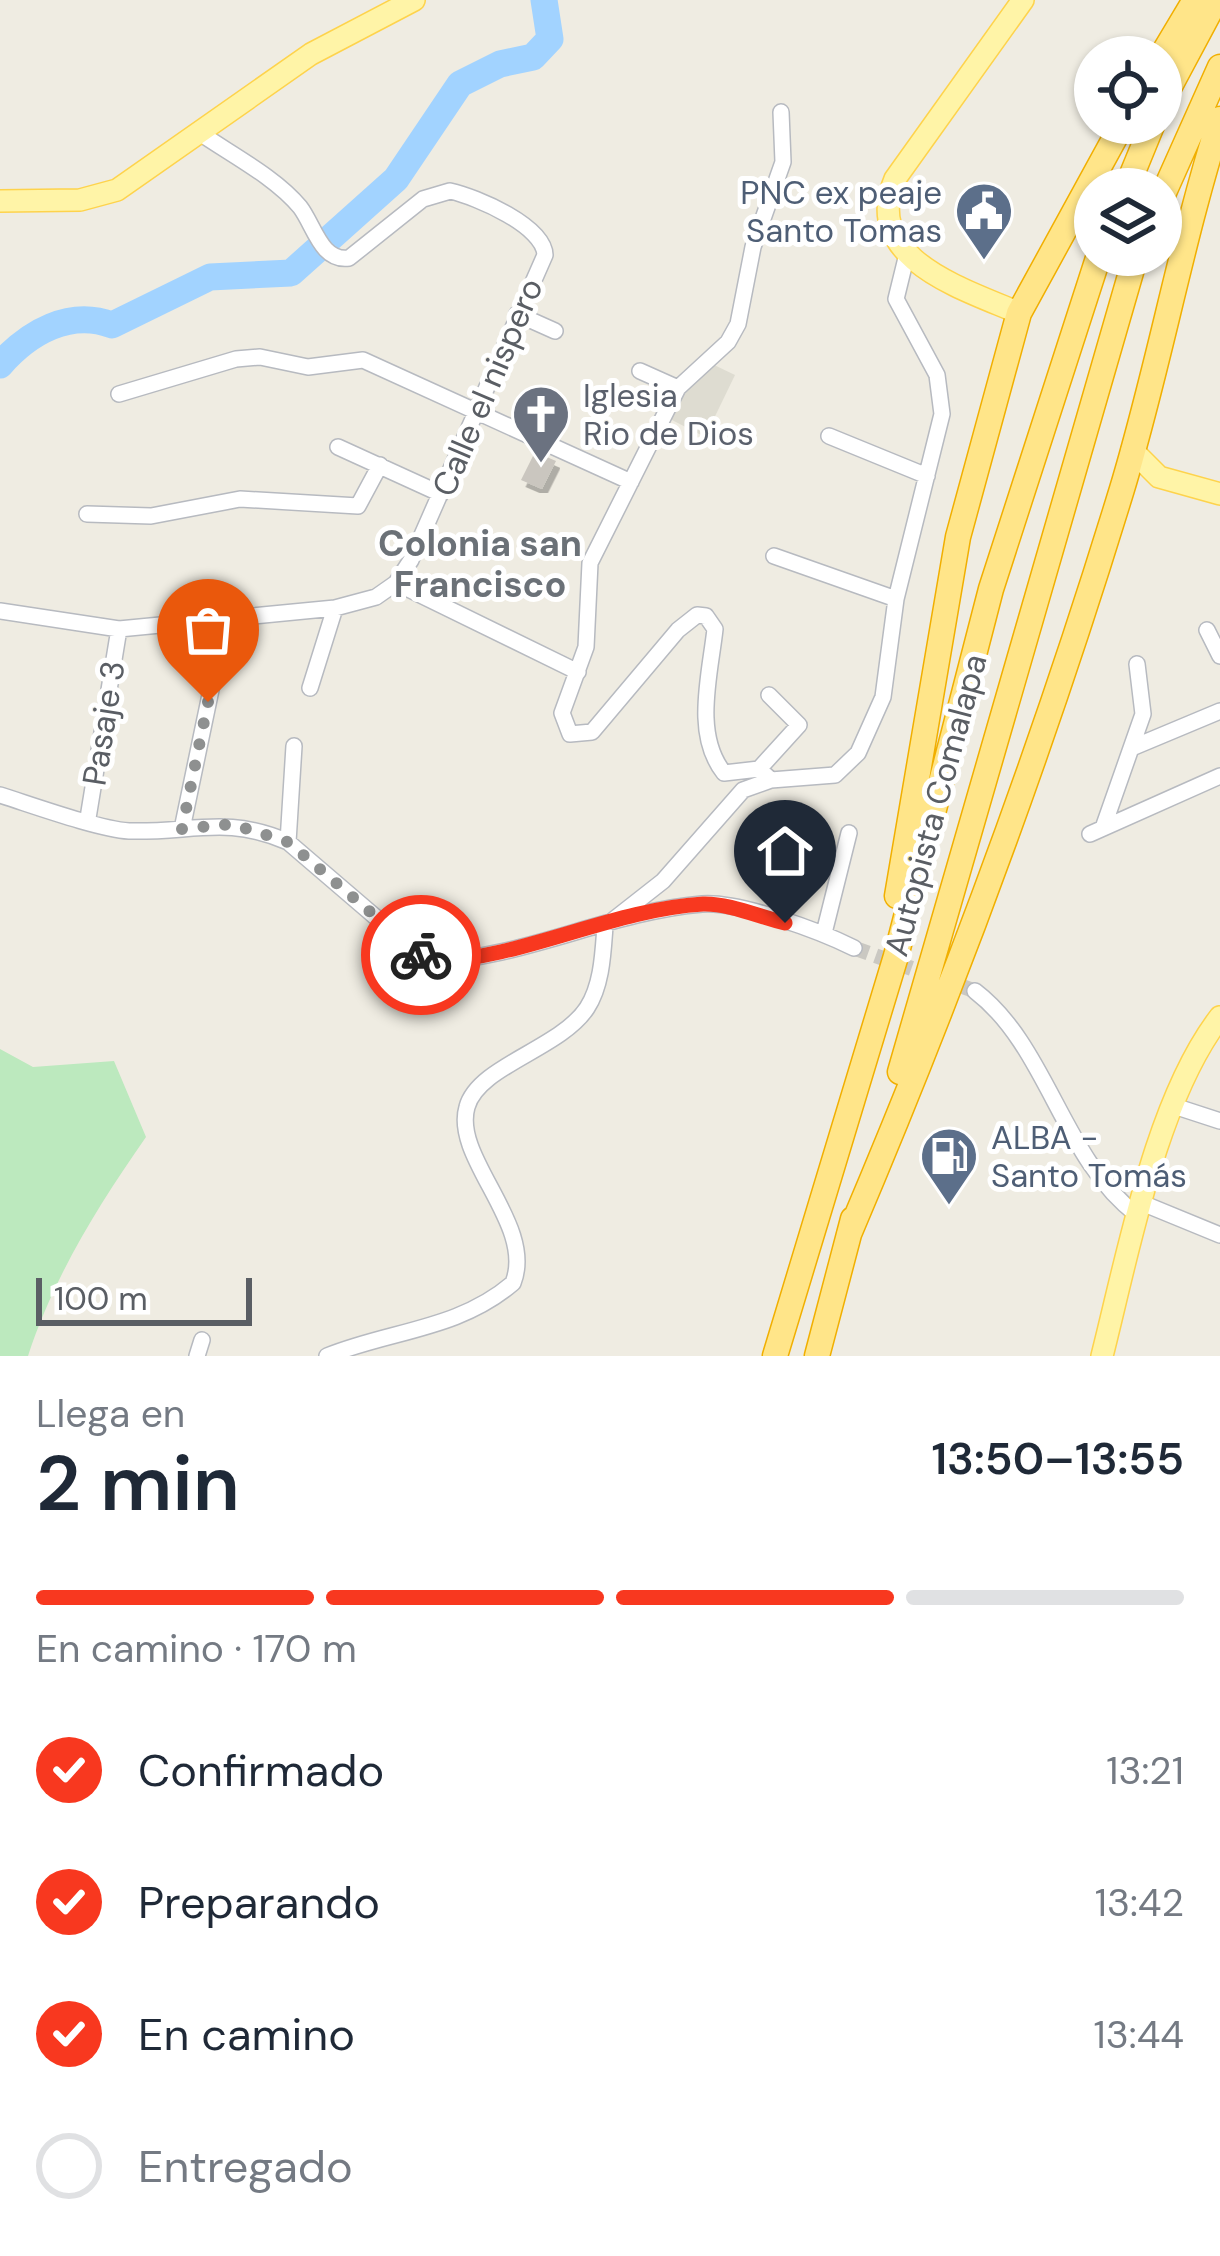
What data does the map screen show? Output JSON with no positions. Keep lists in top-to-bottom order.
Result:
{
  "streets": {
    "highway": ["Autopista Comalapa"],
    "street": ["Calle el nispero", "Pasaje 3"]
  },
  "districts": ["Colonia san Francisco"],
  "places": {
    "public building": ["PNC ex peaje Santo Tomas"],
    "church": ["Iglesia Rio de Dios"],
    "fuel station": ["ALBA - Santo Tomás"]
  },
  "scale_bar": "100 m",
  "page": {
    "scale": "100 m",
    "heading": ["2 min", "Llega en", "13:50–13:55"],
    "bar": "En camino · 170 m",
    "list": [
      ["Confirmado", "13:21"],
      ["Preparando", "13:42"],
      ["En camino", "13:44"],
      "Entregado"
    ]
  }
}
